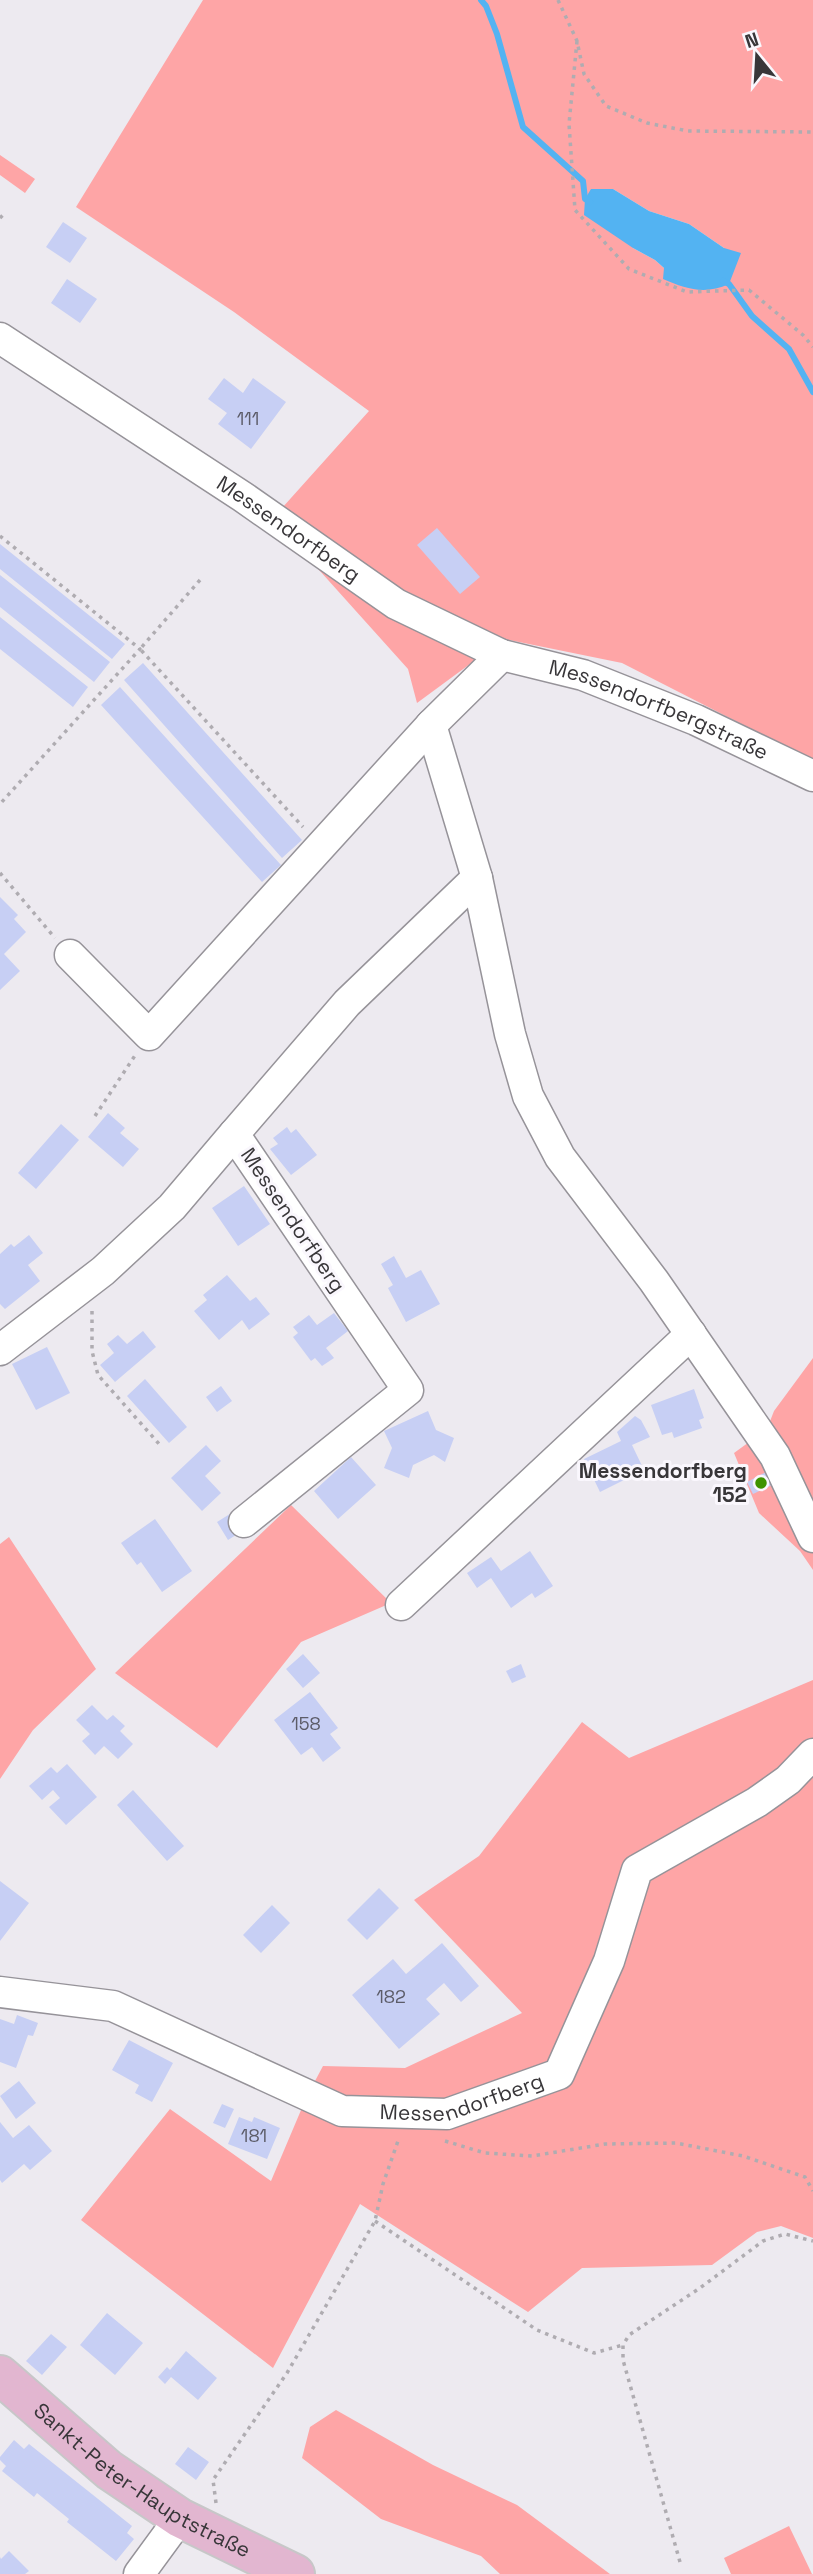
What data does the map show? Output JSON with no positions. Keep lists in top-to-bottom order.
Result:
{
  "streets": {
    "main road": ["Sankt-Peter-Hauptstraße"],
    "street": ["Messendorfberg", "Messendorfbergstraße"]
  },
  "crossings": [
    ["Messendorfberg", "Messendorfbergstraße"]
  ],
  "places": ["Messendorfberg 152"],
  "house_numbers": [
    "111",
    "158",
    "182",
    "181"
  ],
  "north": "top"
}
